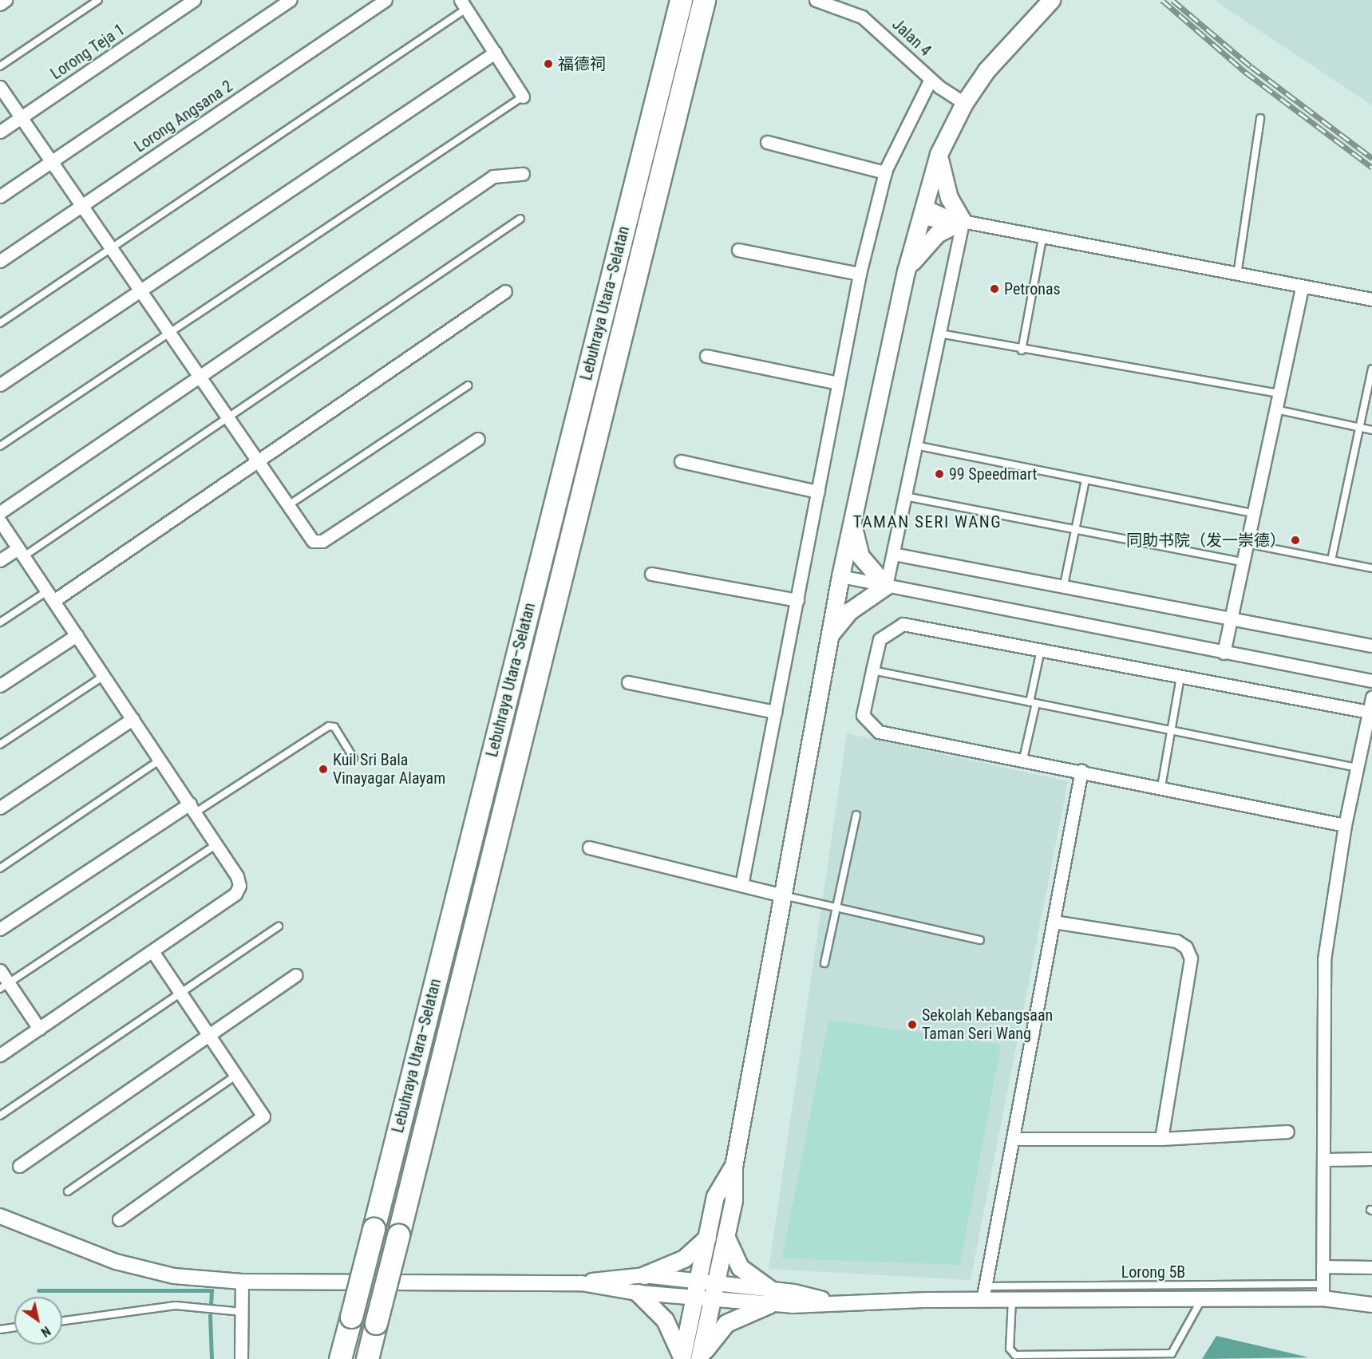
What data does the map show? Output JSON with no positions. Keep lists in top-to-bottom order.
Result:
{
  "streets": {
    "highway": ["Lebuhraya Utara–Selatan"],
    "street": ["Jalan 4", "Lorong Teja 1", "Lorong Angsana 2"],
    "lane": ["Lorong 5B"]
  },
  "districts": ["TAMAN SERI WANG"],
  "places": [
    "福德祠",
    "Petronas",
    "99 Speedmart",
    "同助书院（发一崇德）",
    "Kuil Sri Bala Vinayagar Alayam",
    "Sekolah Kebangsaan Taman Seri Wang"
  ],
  "north": "bottom right"
}
